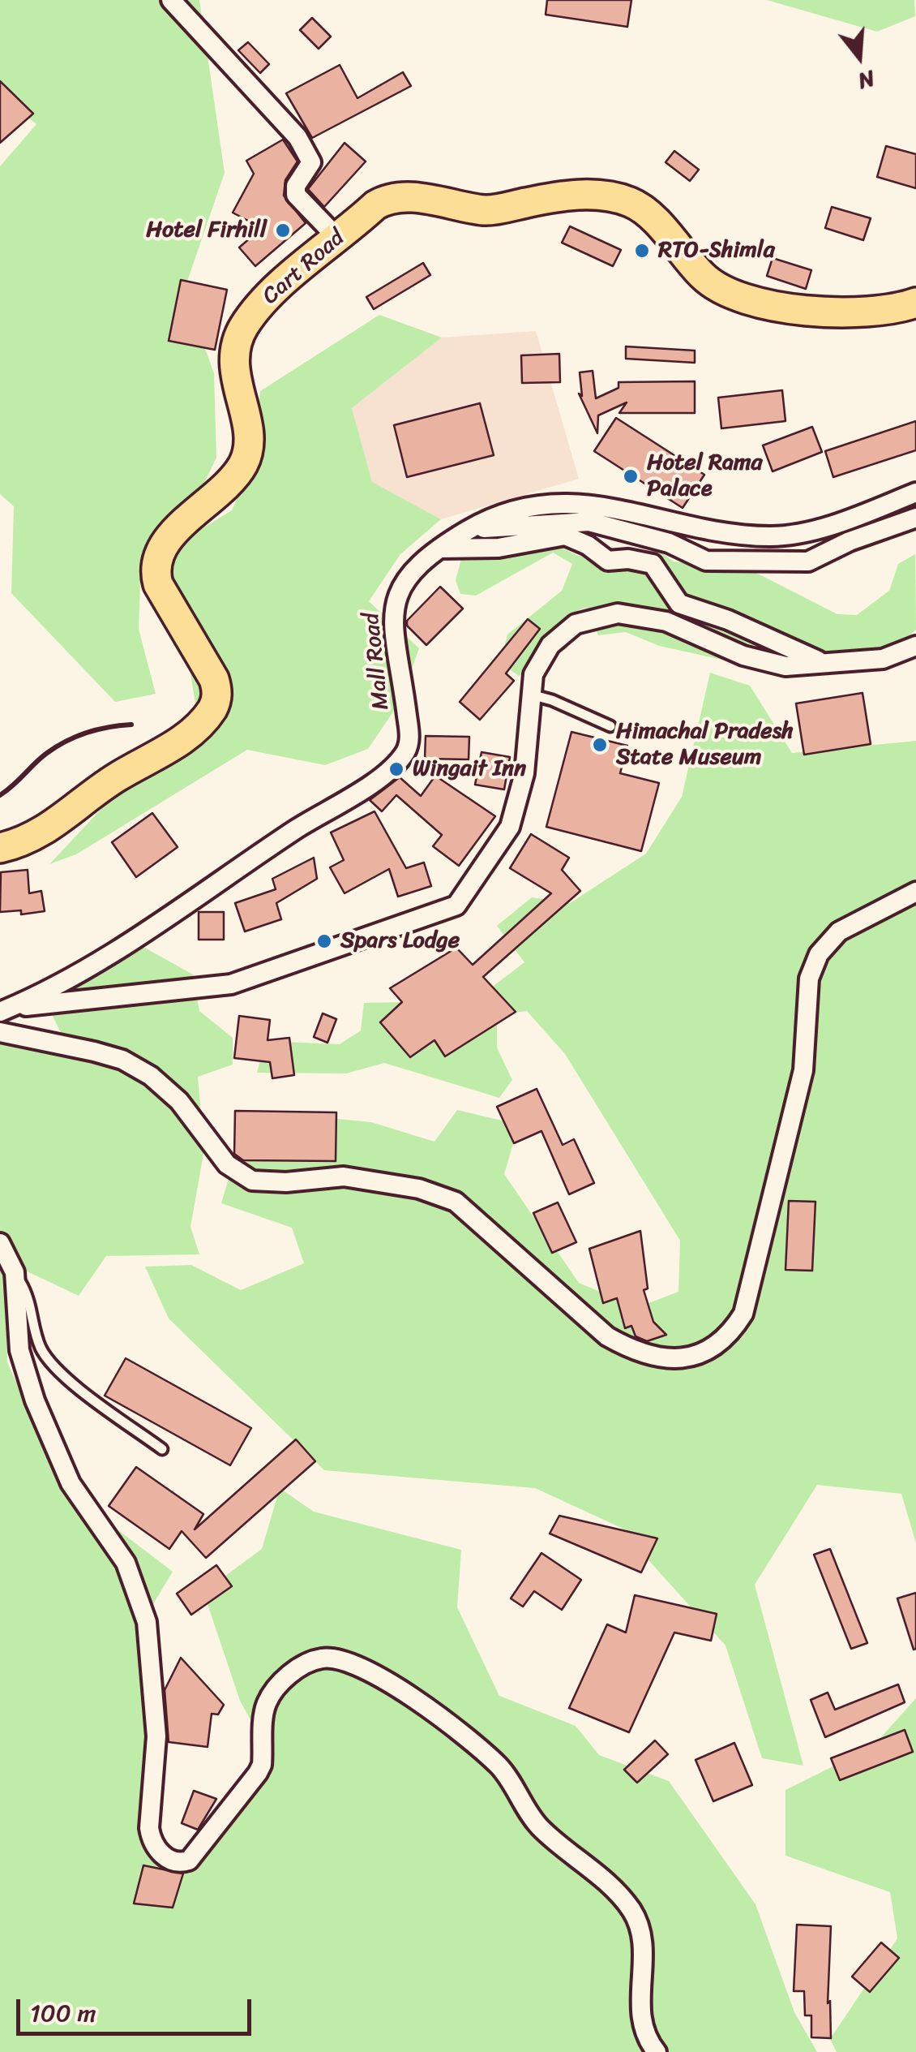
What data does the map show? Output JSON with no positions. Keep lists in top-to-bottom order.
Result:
{
  "streets": {
    "main road": ["Cart Road"],
    "street": ["Mall Road"]
  },
  "places": [
    "Hotel Firhill",
    "RTO-Shimla",
    "Hotel Rama Palace",
    "Himachal Pradesh State Museum",
    "Wingait Inn",
    "Spars Lodge"
  ],
  "scale_bar": "100 m",
  "north": "bottom"
}
